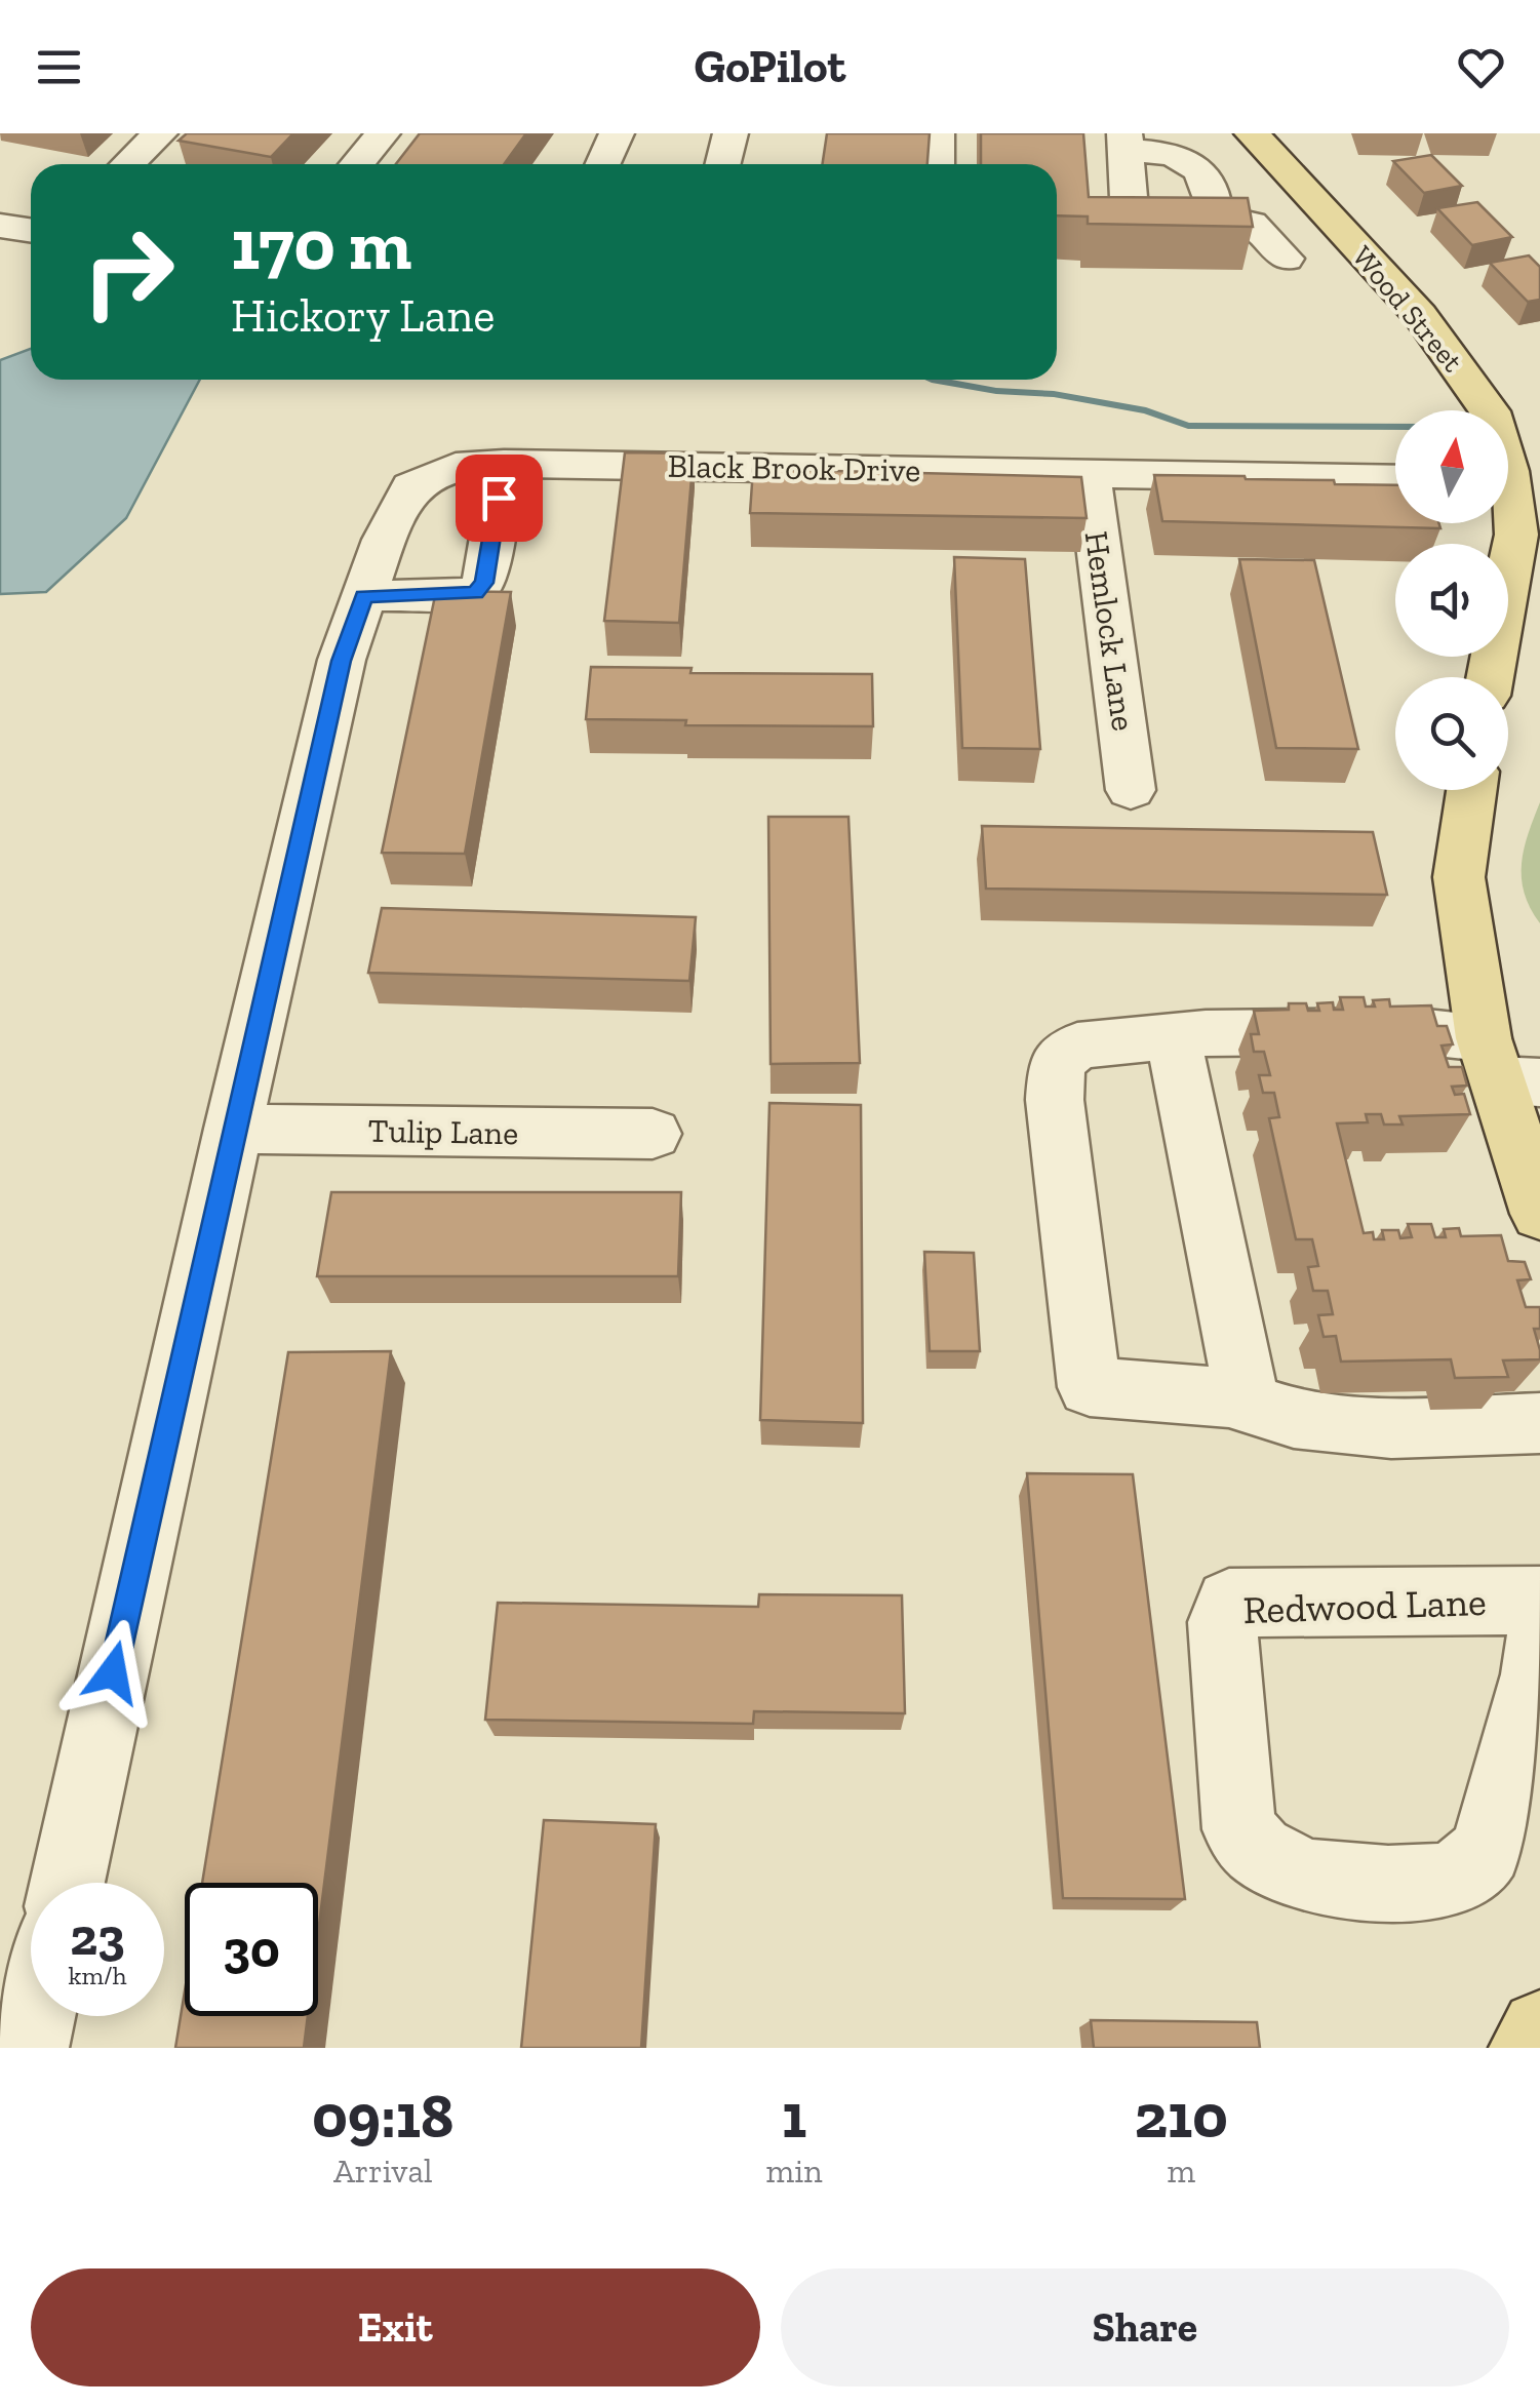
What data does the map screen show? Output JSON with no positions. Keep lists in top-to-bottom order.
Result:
{
  "streets": {
    "main road": ["Wood Street"],
    "street": [
      "Black Brook Drive",
      "Hemlock Lane",
      "Tulip Lane",
      "Redwood Lane"
    ]
  },
  "crossings": [
    ["Black Brook Drive", "Hemlock Lane"],
    ["Black Brook Drive", "Tulip Lane"]
  ],
  "north": "top",
  "page": {
    "header": "GoPilot",
    "turn": ["170 m", "Hickory Lane"],
    "speed": "23 km/h",
    "limit": "30",
    "eta": [
      "09:18",
      "Arrival",
      "1",
      "min",
      "210",
      "m"
    ],
    "buttons": ["Exit", "Share"]
  }
}
